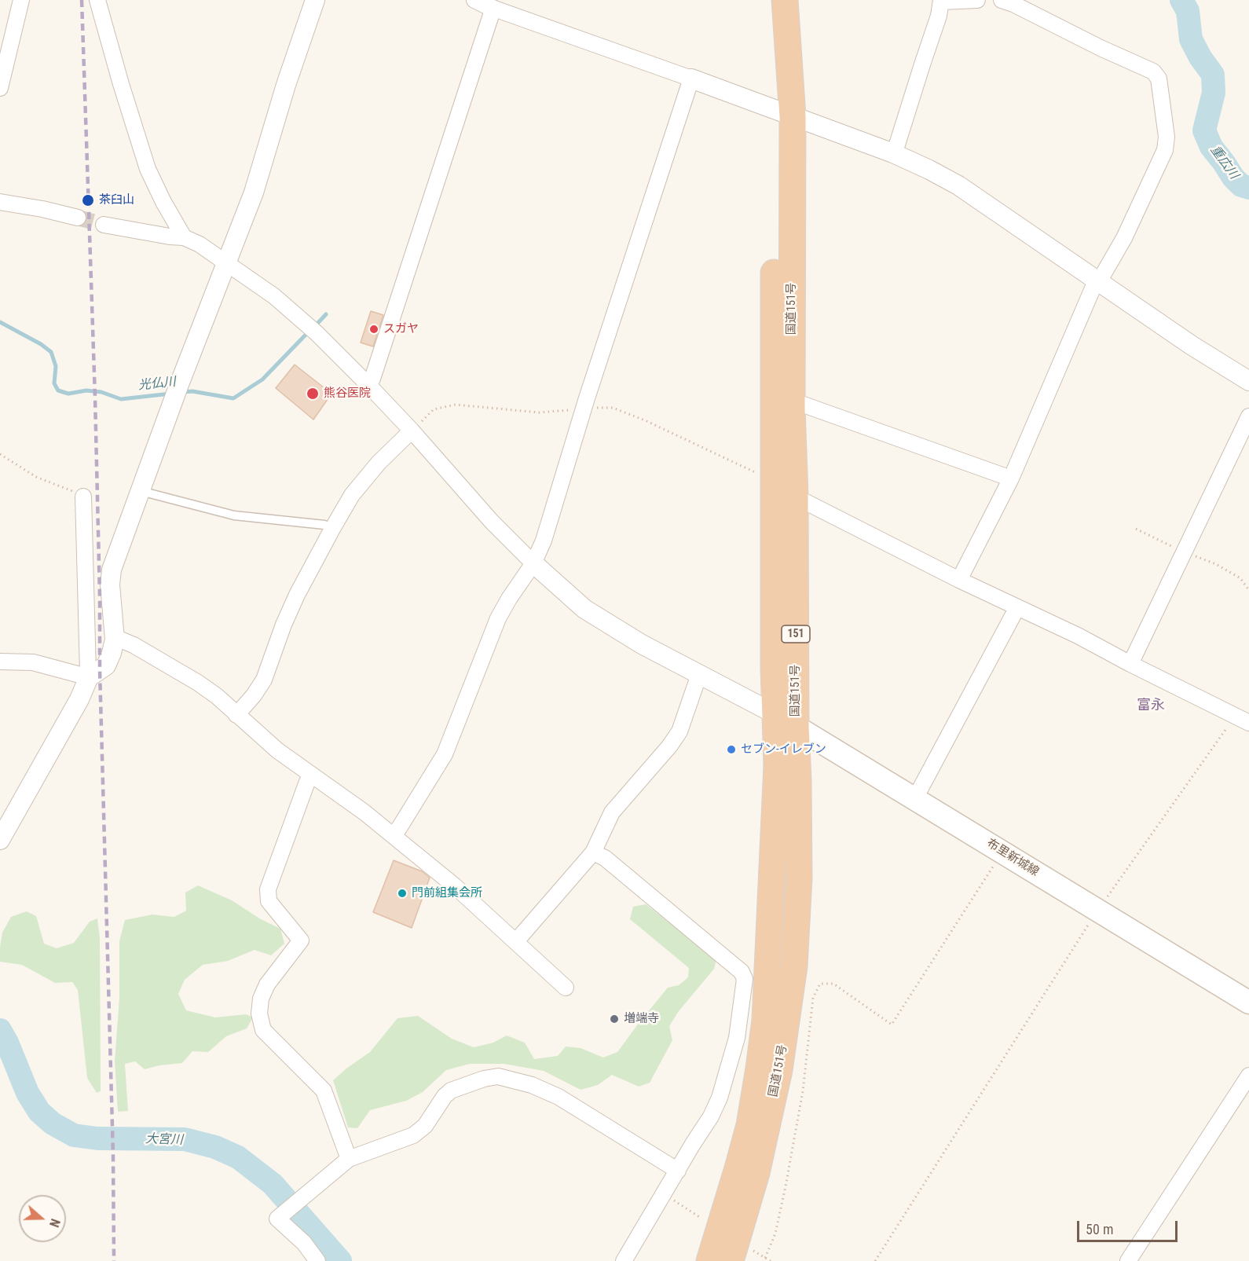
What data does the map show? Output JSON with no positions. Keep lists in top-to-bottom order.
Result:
{
  "streets": {
    "highway": ["国道151号", "151"],
    "main road": ["布里新城線"]
  },
  "crossings": [
    ["国道151号", "布里新城線"]
  ],
  "districts": ["富永"],
  "water": ["重広川", "光仏川", "大宮川"],
  "places": [
    "茶臼山",
    "スガヤ",
    "熊谷医院",
    "セブン-イレブン",
    "門前組集会所",
    "増端寺"
  ],
  "scale_bar": "50 m",
  "north": "right"
}
